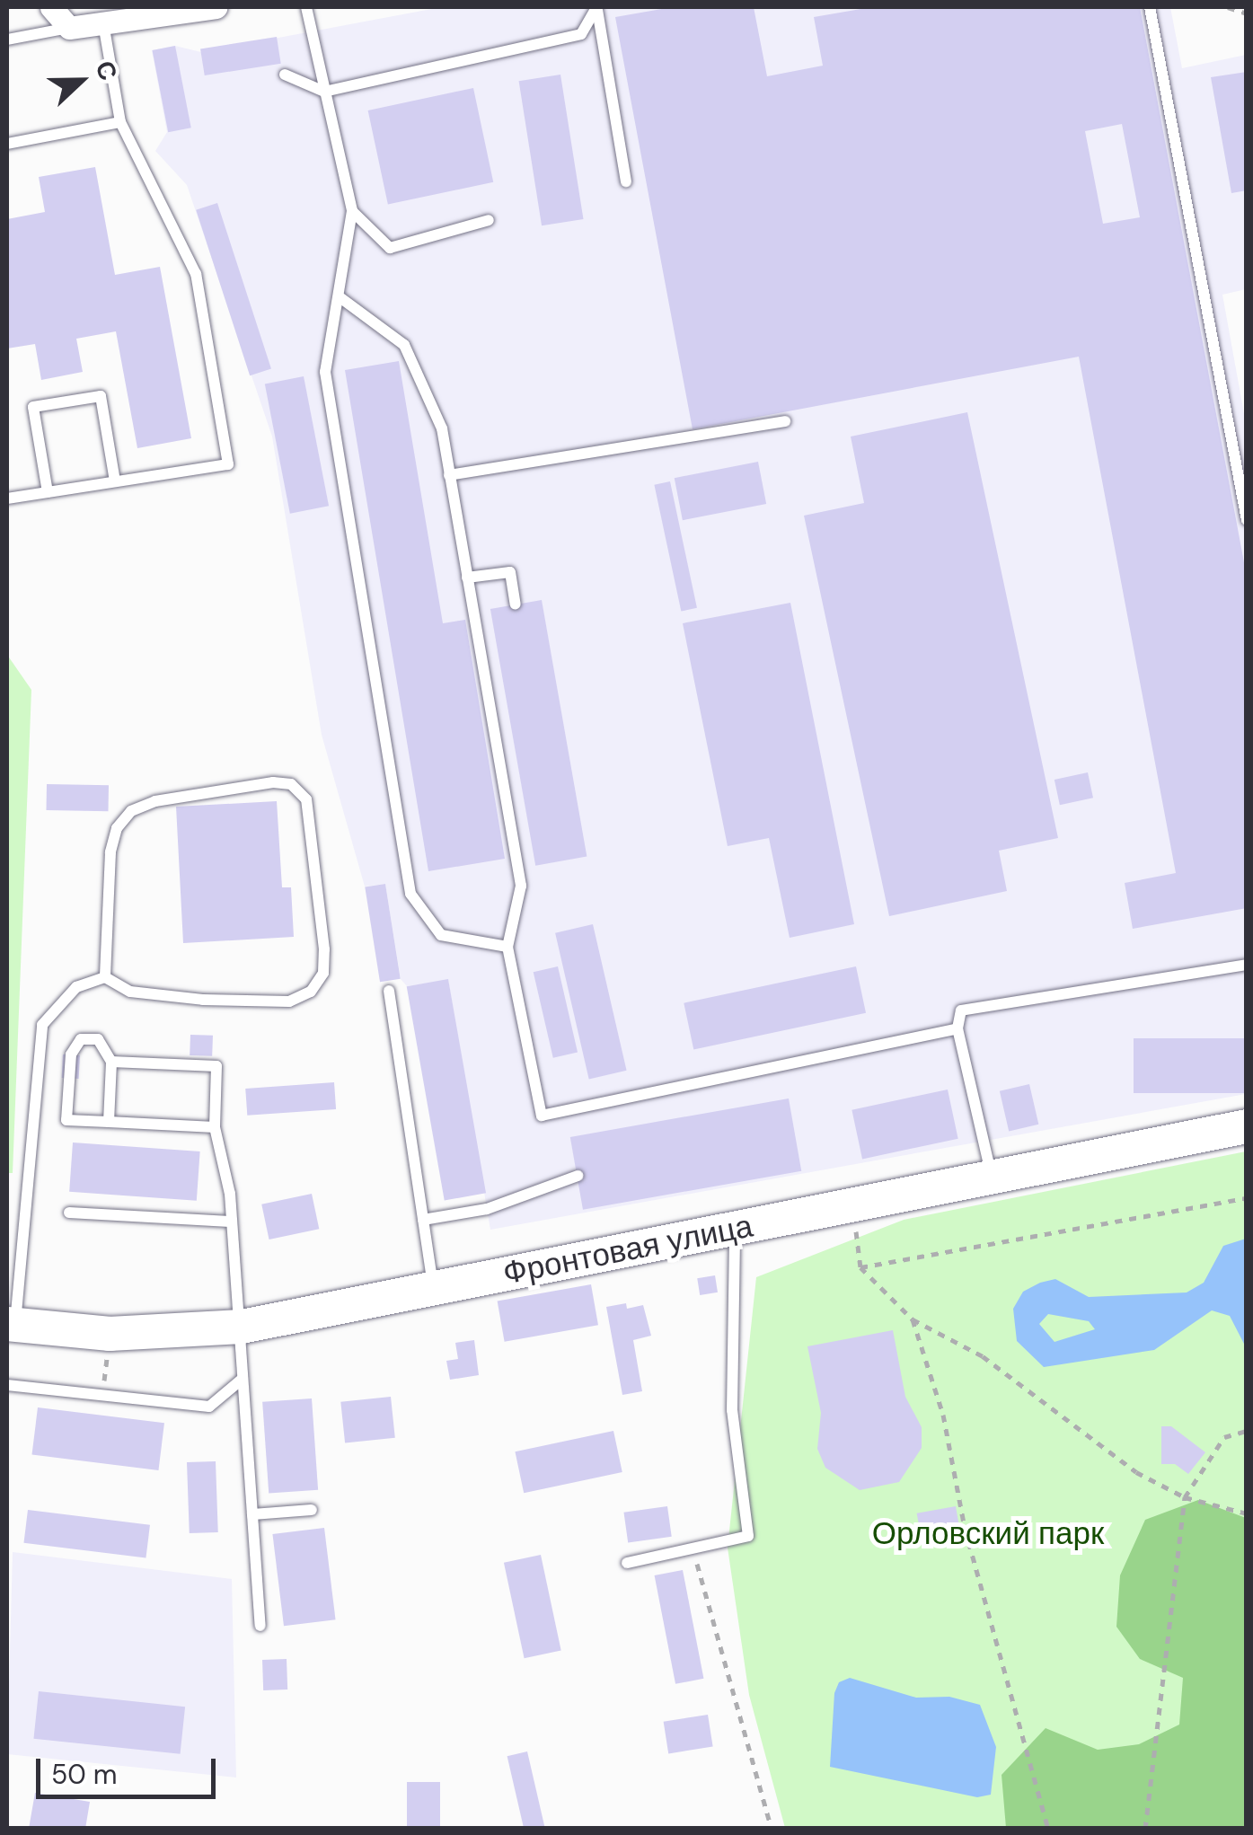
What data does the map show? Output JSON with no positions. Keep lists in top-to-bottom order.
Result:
{
  "streets": {
    "main road": ["Фронтовая улица"]
  },
  "parks": ["Орловский парк"],
  "scale_bar": "50 m",
  "north": "right"
}
